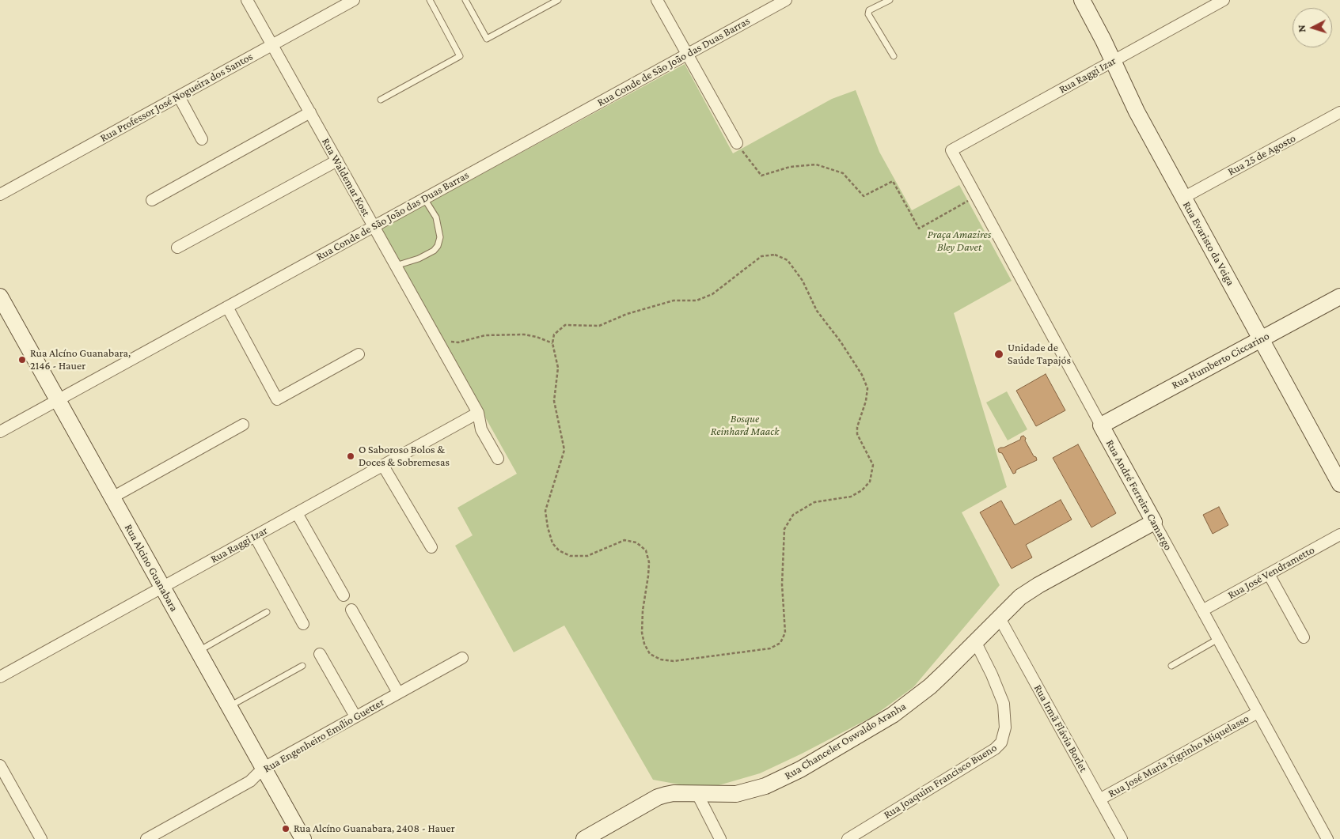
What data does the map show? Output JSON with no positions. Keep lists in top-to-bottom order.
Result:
{
  "streets": {
    "street": [
      "Rua Conde de São João das Duas Barras",
      "Rua Raggi Izar",
      "Rua Professor José Nogueira dos Santos",
      "Rua 25 de Agosto",
      "Rua Waldemar Kost",
      "Rua Evaristo da Veiga",
      "Rua Humberto Ciccarino",
      "Rua André Ferreira Camargo",
      "Rua Alcino Guanabara",
      "Rua José Vendrametto",
      "Rua Irmã Flávia Borlet",
      "Rua Engenheiro Emílio Guetter",
      "Rua Chanceler Oswaldo Aranha",
      "Rua José Maria Tigrinho Miquelasso",
      "Rua Joaquim Francisco Bueno"
    ]
  },
  "crossings": [
    ["Rua Conde de São João das Duas Barras", "Rua Waldemar Kost"],
    ["Rua Conde de São João das Duas Barras", "Rua Alcino Guanabara"],
    ["Rua Raggi Izar", "Rua Waldemar Kost"],
    ["Rua Raggi Izar", "Rua Evaristo da Veiga"],
    ["Rua Raggi Izar", "Rua André Ferreira Camargo"],
    ["Rua Raggi Izar", "Rua Alcino Guanabara"],
    ["Rua Professor José Nogueira dos Santos", "Rua Waldemar Kost"],
    ["Rua 25 de Agosto", "Rua Evaristo da Veiga"],
    ["Rua Evaristo da Veiga", "Rua Humberto Ciccarino"],
    ["Rua Humberto Ciccarino", "Rua André Ferreira Camargo"],
    ["Rua André Ferreira Camargo", "Rua José Vendrametto"],
    ["Rua André Ferreira Camargo", "Rua Chanceler Oswaldo Aranha"],
    ["Rua André Ferreira Camargo", "Rua José Maria Tigrinho Miquelasso"],
    ["Rua Alcino Guanabara", "Rua Engenheiro Emílio Guetter"],
    ["Rua Irmã Flávia Borlet", "Rua Chanceler Oswaldo Aranha"],
    ["Rua Irmã Flávia Borlet", "Rua José Maria Tigrinho Miquelasso"],
    ["Rua Chanceler Oswaldo Aranha", "Rua Joaquim Francisco Bueno"]
  ],
  "parks": ["Praça Amazires Bley Davet", "Bosque Reinhard Maack"],
  "places": [
    "Unidade de Saúde Tapajós",
    "Rua Alcíno Guanabara, 2146 - Hauer",
    "O Saboroso Bolos & Doces & Sobremesas",
    "Rua Alcíno Guanabara, 2408 - Hauer"
  ],
  "north": "left"
}
